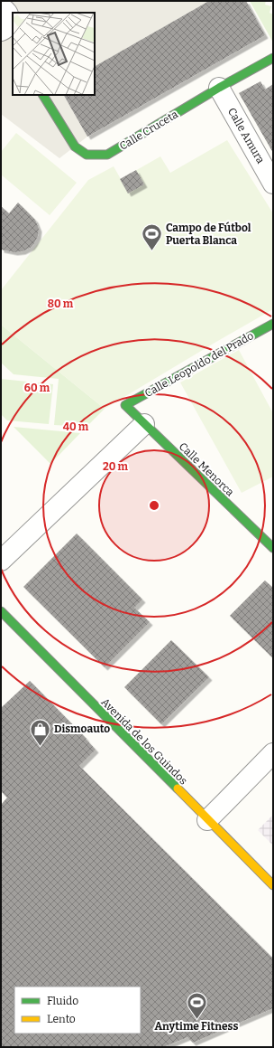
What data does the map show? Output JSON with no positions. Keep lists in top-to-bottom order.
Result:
{
  "streets": {
    "street": [
      "Calle Cruceta",
      "Calle Amura",
      "Calle Leopoldo del Prado",
      "Calle Menorca",
      "Avenida de los Guindos"
    ]
  },
  "crossings": [
    ["Calle Cruceta", "Calle Amura"],
    ["Calle Leopoldo del Prado", "Calle Menorca"]
  ],
  "places": {
    "sports": ["Campo de Fútbol Puerta Blanca", "Anytime Fitness"],
    "shop": ["Dismoauto"]
  },
  "legend": ["Fluido", "Lento"],
  "rings": [
    "80 m",
    "60 m",
    "40 m",
    "20 m"
  ]
}
